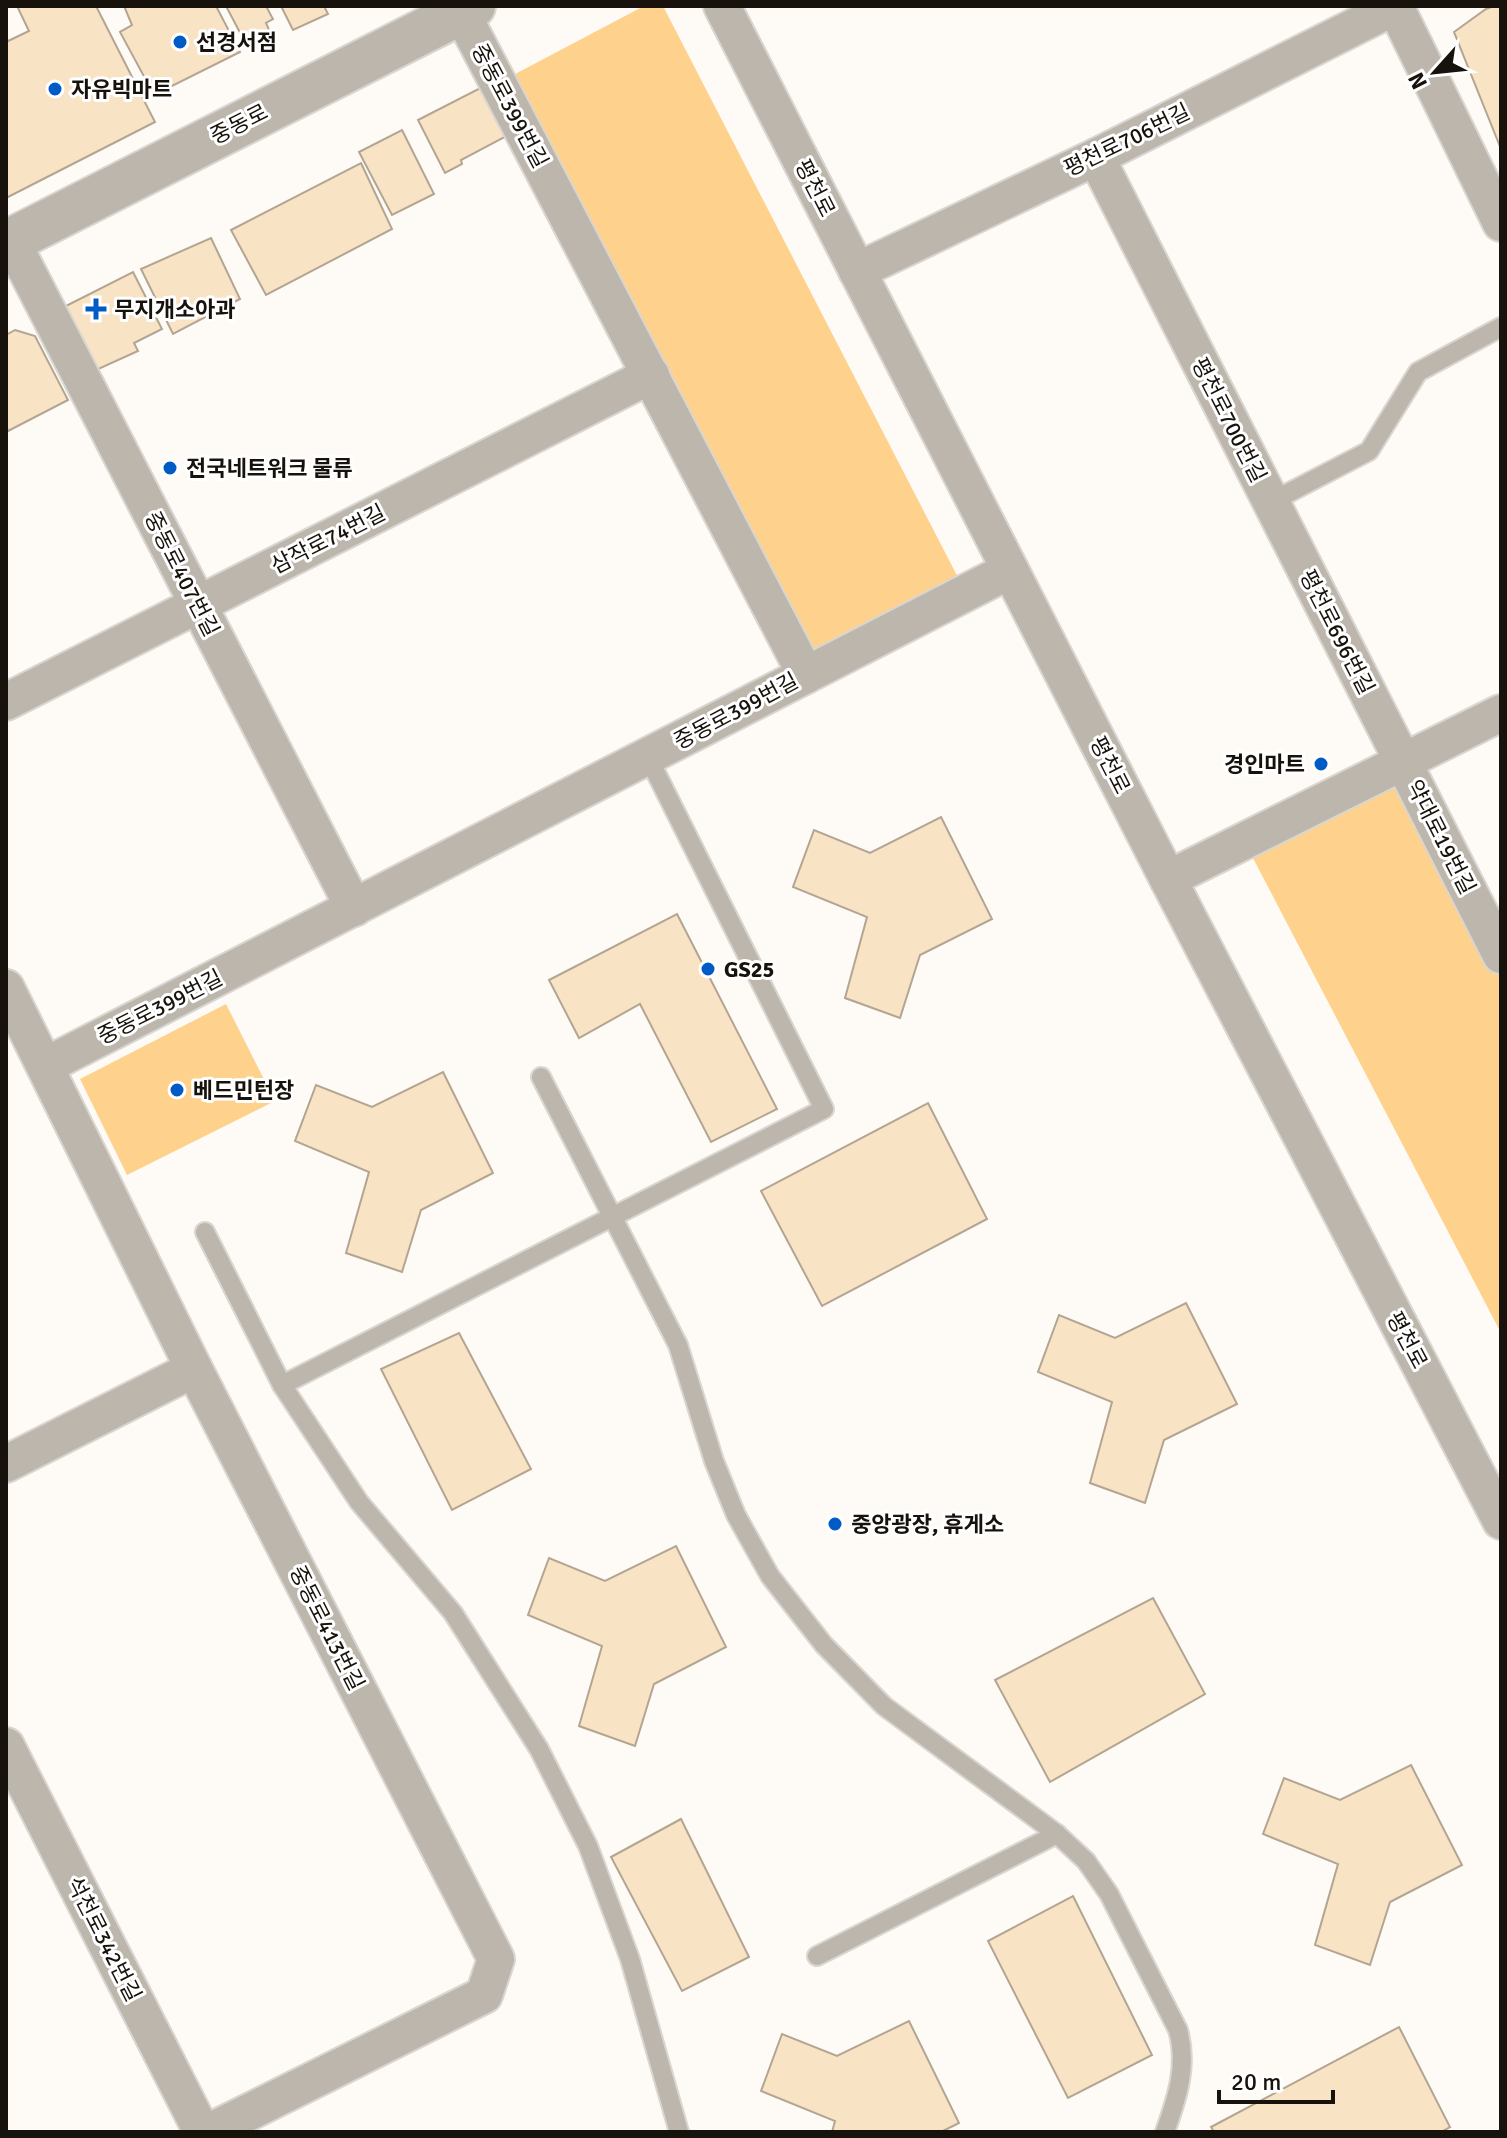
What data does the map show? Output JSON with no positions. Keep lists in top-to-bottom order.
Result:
{
  "streets": {
    "street": [
      "중동로399번길",
      "중동로",
      "평천로706번길",
      "평천로",
      "평천로700번길",
      "삼작로74번길",
      "중동로407번길",
      "평천로696번길",
      "약대로19번길",
      "중동로413번길",
      "석천로342번길"
    ]
  },
  "crossings": [
    ["중동로399번길", "중동로"],
    ["중동로399번길", "삼작로74번길"],
    ["중동로399번길", "중동로407번길"],
    ["중동로399번길", "중동로413번길"],
    ["중동로", "중동로407번길"],
    ["평천로706번길", "평천로"],
    ["평천로706번길", "평천로700번길"],
    ["평천로700번길", "평천로696번길"],
    ["삼작로74번길", "중동로407번길"],
    ["평천로696번길", "약대로19번길"]
  ],
  "places": {
    "other": [
      "선경서점",
      "자유빅마트",
      "전국네트워크 물류",
      "경인마트",
      "GS25",
      "베드민턴장",
      "중앙광장, 휴게소"
    ],
    "health": ["무지개소아과"]
  },
  "scale_bar": "20 m",
  "north": "bottom left"
}
